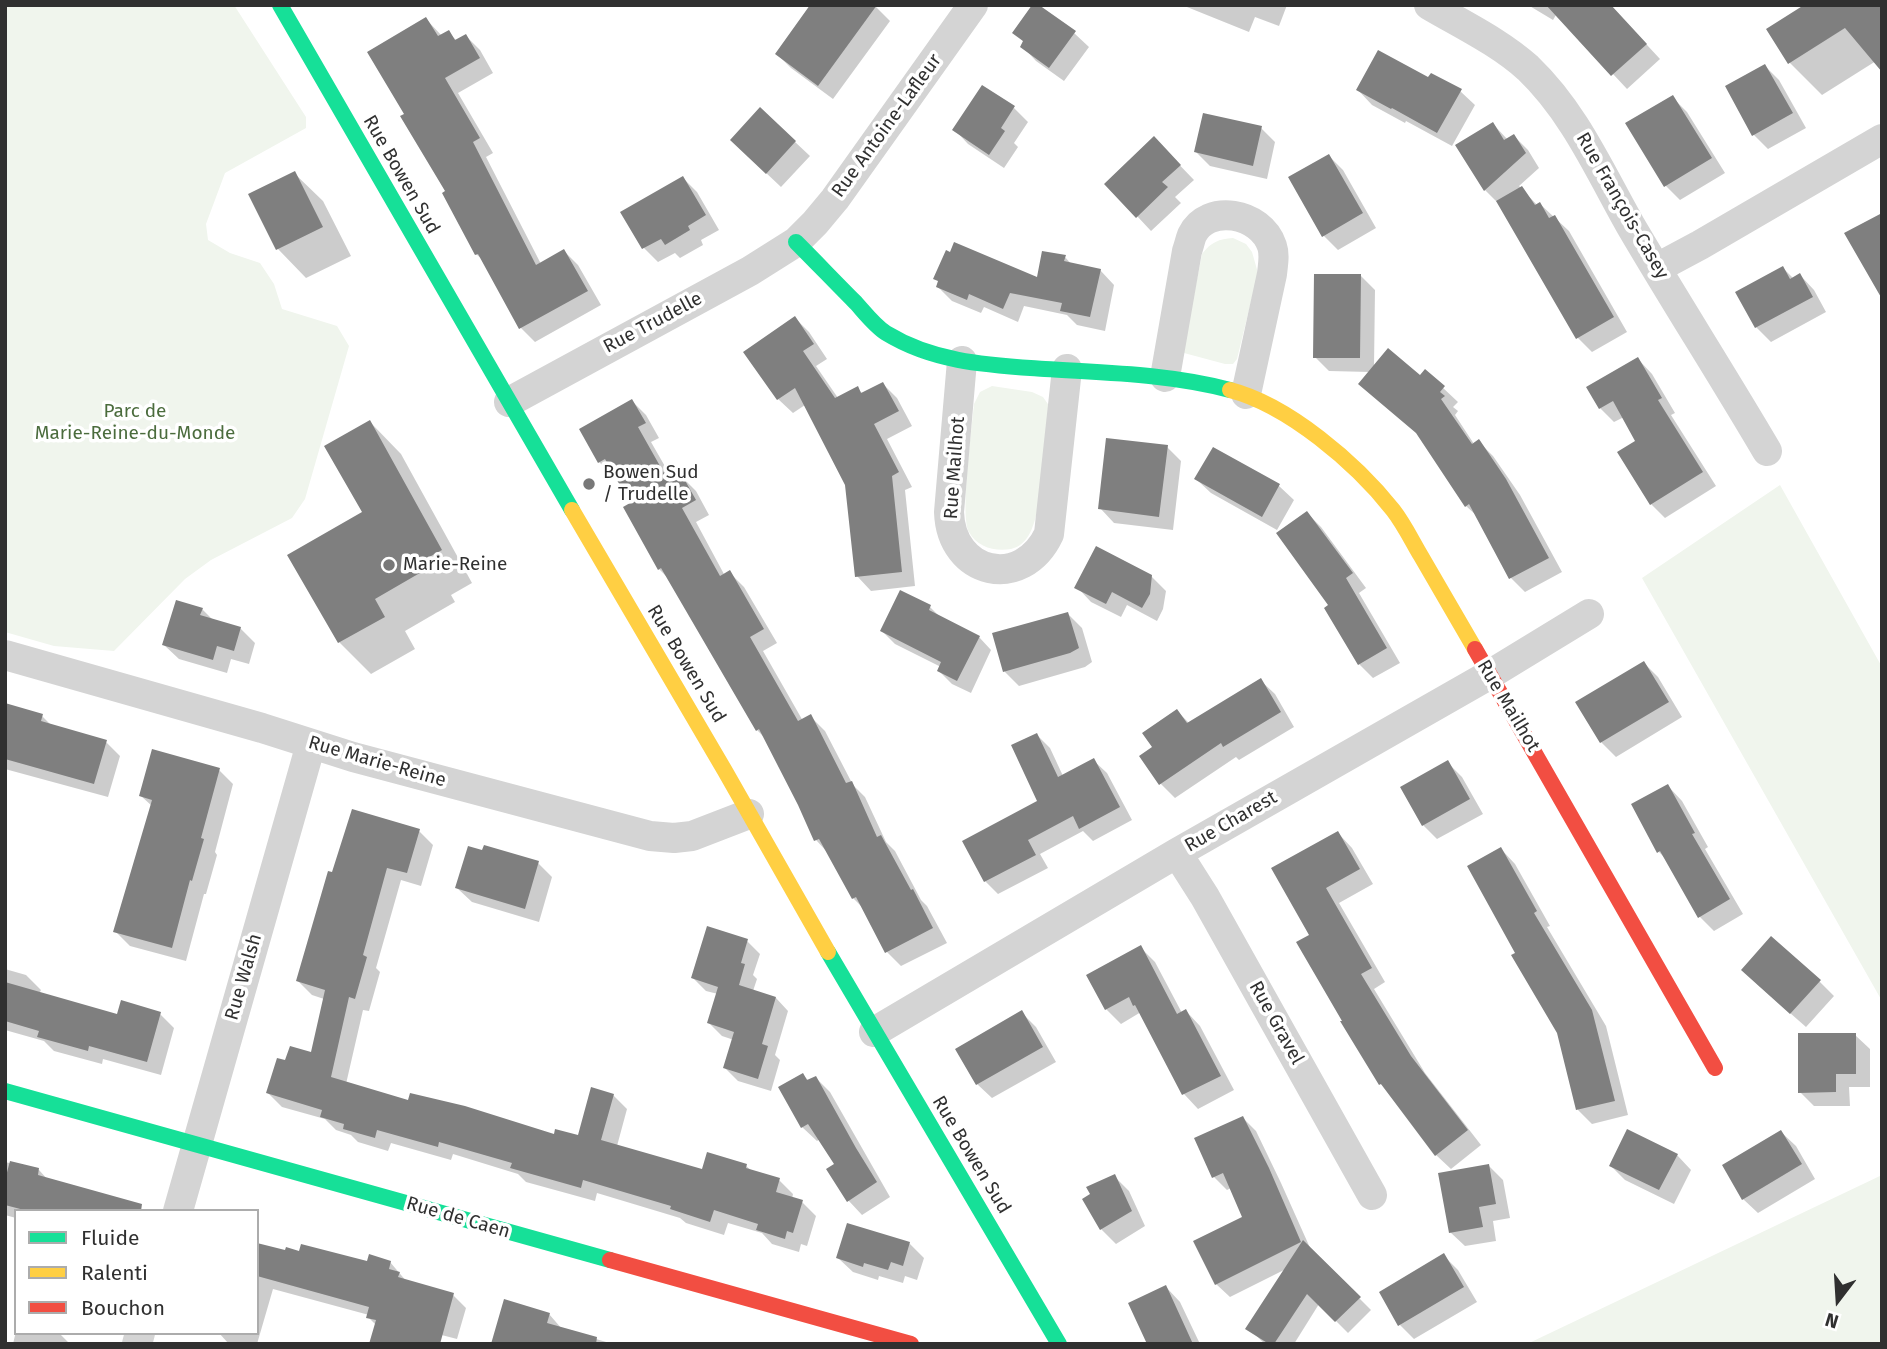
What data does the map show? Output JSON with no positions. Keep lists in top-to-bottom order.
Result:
{
  "streets": {
    "street": [
      "Rue Antoine-Lafleur",
      "Rue Bowen Sud",
      "Rue François-Casey",
      "Rue Trudelle",
      "Rue Mailhot",
      "Rue Marie-Reine",
      "Rue Charest",
      "Rue Walsh",
      "Rue Gravel",
      "Rue de Caen"
    ]
  },
  "crossings": [
    ["Rue Antoine-Lafleur", "Rue Trudelle"],
    ["Rue Antoine-Lafleur", "Rue Mailhot"],
    ["Rue Bowen Sud", "Rue Trudelle"],
    ["Rue Bowen Sud", "Rue Marie-Reine"],
    ["Rue Bowen Sud", "Rue Charest"],
    ["Rue Trudelle", "Rue Mailhot"],
    ["Rue Mailhot", "Rue Charest"],
    ["Rue Marie-Reine", "Rue Walsh"],
    ["Rue Charest", "Rue Gravel"],
    ["Rue Walsh", "Rue de Caen"]
  ],
  "parks": ["Parc de Marie-Reine-du-Monde"],
  "places": ["Bowen Sud / Trudelle", "Marie-Reine"],
  "legend": ["Fluide", "Ralenti", "Bouchon"],
  "north": "bottom"
}
